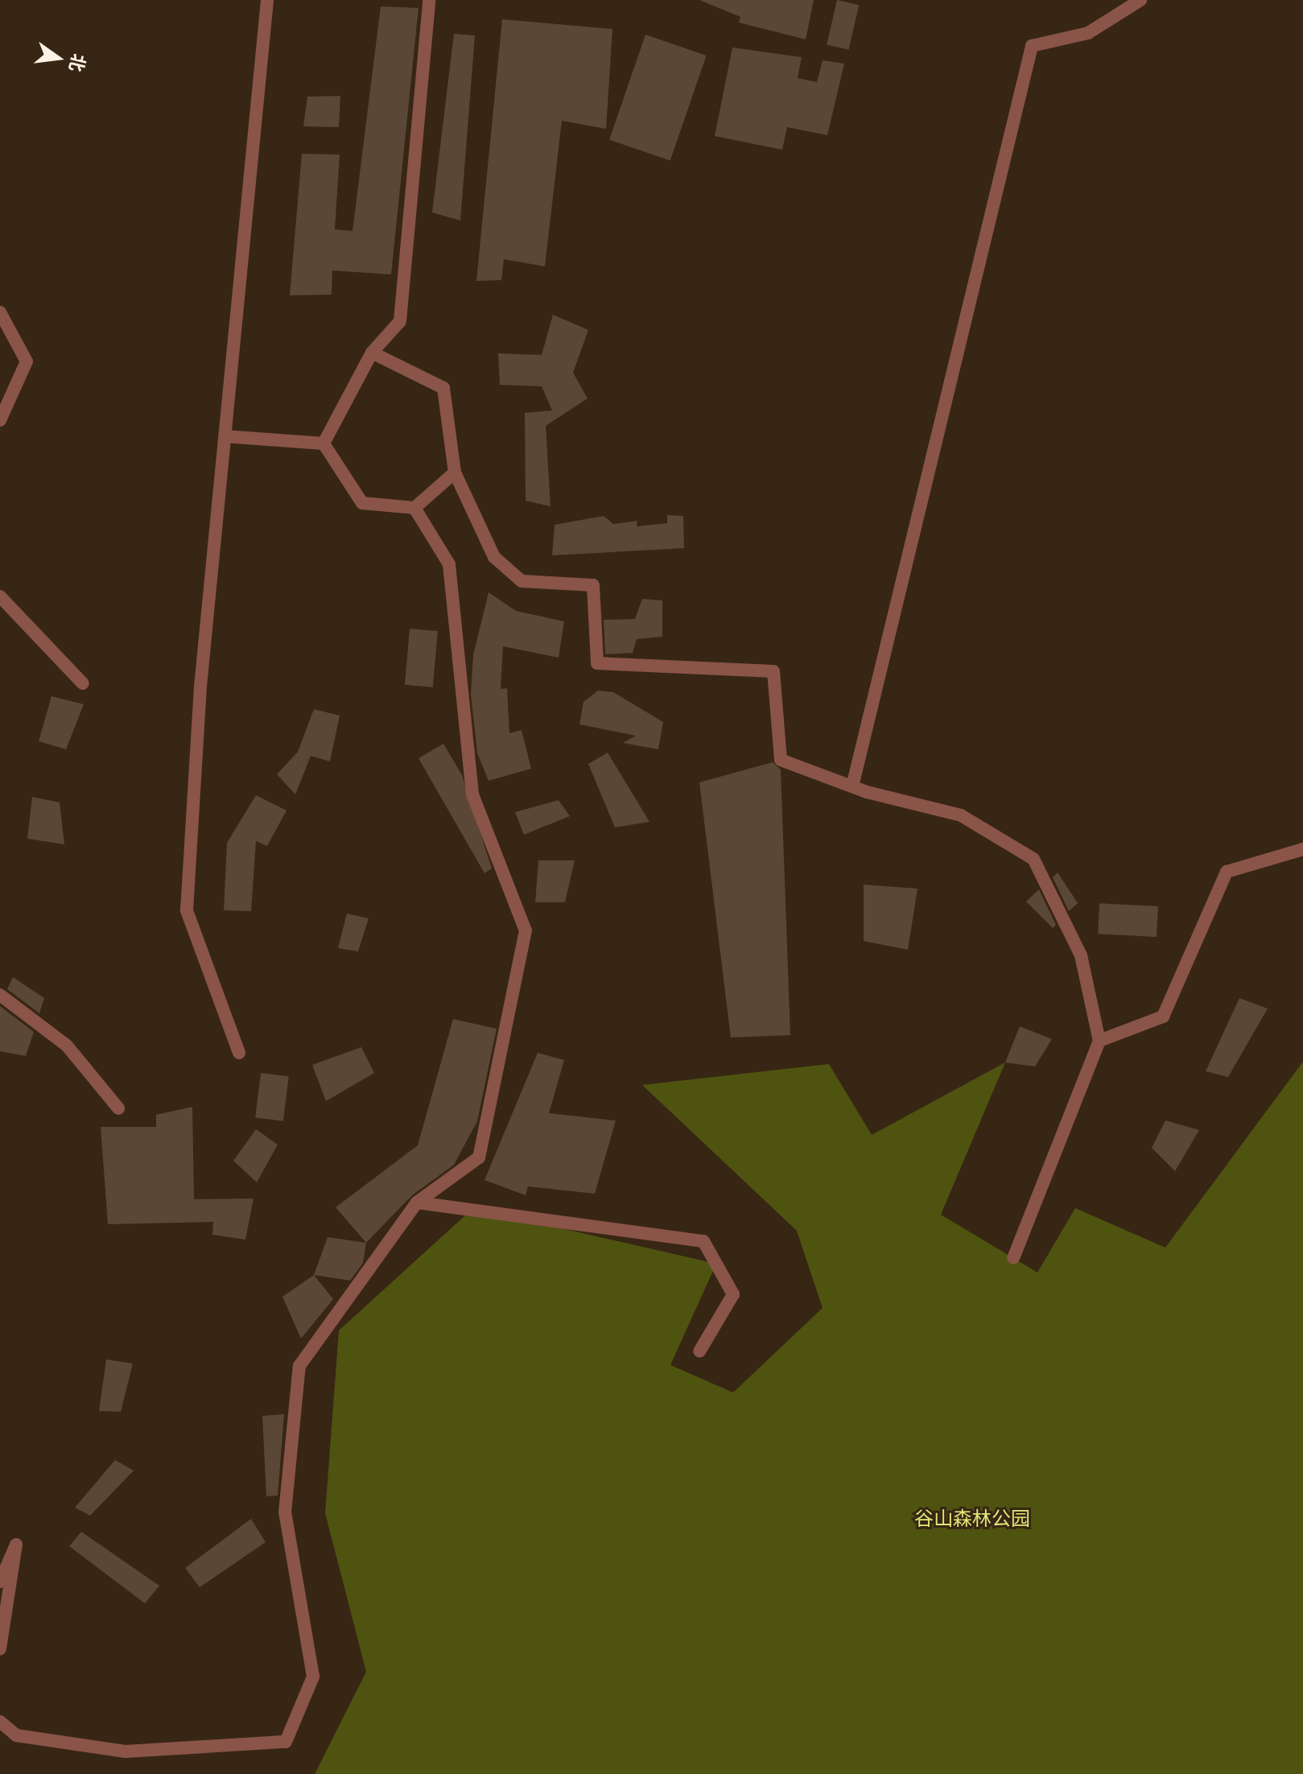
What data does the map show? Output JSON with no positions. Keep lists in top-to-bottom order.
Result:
{
  "parks": ["谷山森林公园"],
  "north": "right"
}
